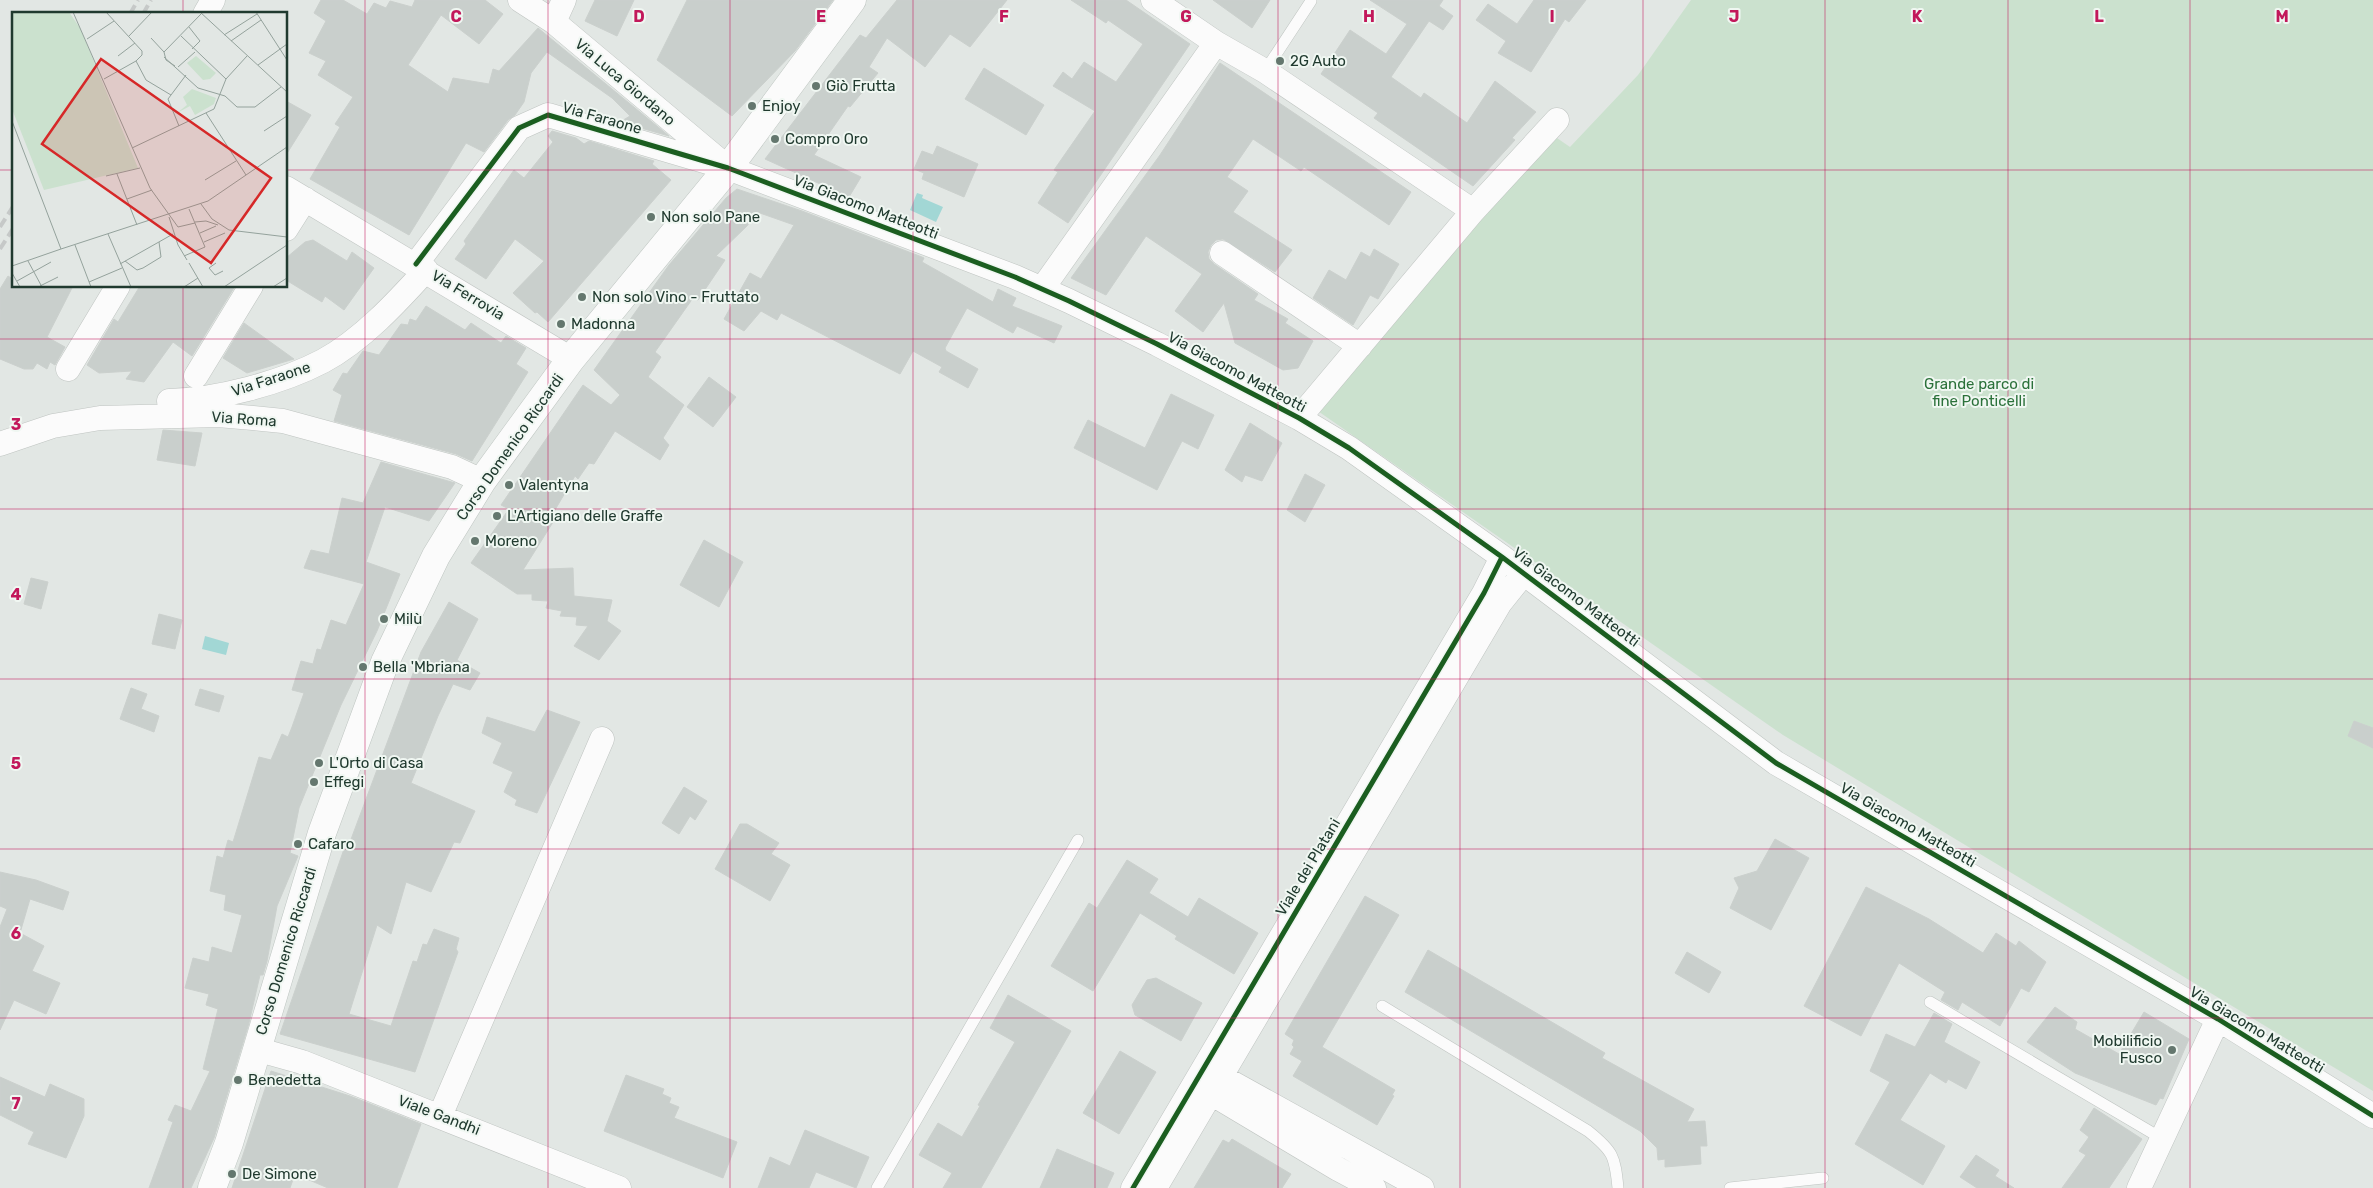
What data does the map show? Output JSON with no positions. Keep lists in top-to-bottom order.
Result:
{
  "streets": {
    "main road": ["Corso Domenico Riccardi"],
    "street": [
      "Via Luca Giordano",
      "Via Faraone",
      "Via Giacomo Matteotti",
      "Via Ferrovia",
      "Via Roma",
      "Viale dei Platani",
      "Viale Gandhi"
    ]
  },
  "crossings": [
    ["Via Luca Giordano", "Via Faraone"],
    ["Via Luca Giordano", "Via Giacomo Matteotti"],
    ["Via Luca Giordano", "Corso Domenico Riccardi"],
    ["Via Faraone", "Via Giacomo Matteotti"],
    ["Via Faraone", "Via Ferrovia"],
    ["Via Faraone", "Corso Domenico Riccardi"],
    ["Via Giacomo Matteotti", "Corso Domenico Riccardi"],
    ["Via Giacomo Matteotti", "Viale dei Platani"],
    ["Via Ferrovia", "Corso Domenico Riccardi"],
    ["Via Roma", "Corso Domenico Riccardi"],
    ["Corso Domenico Riccardi", "Viale Gandhi"]
  ],
  "parks": ["Grande parco di fine Ponticelli"],
  "places": [
    "2G Auto",
    "Giò Frutta",
    "Enjoy",
    "Compro Oro",
    "Non solo Pane",
    "Non solo Vino - Fruttato",
    "Madonna",
    "Valentyna",
    "L'Artigiano delle Graffe",
    "Moreno",
    "Milù",
    "Bella 'Mbriana",
    "L'Orto di Casa",
    "Effegi",
    "Cafaro",
    "Mobilificio Fusco",
    "Benedetta",
    "De Simone"
  ],
  "grid": {
    "columns": [
      "C",
      "D",
      "E",
      "F",
      "G",
      "H",
      "I",
      "J",
      "K",
      "L",
      "M"
    ],
    "rows": [
      "3",
      "4",
      "5",
      "6",
      "7"
    ]
  }
}
